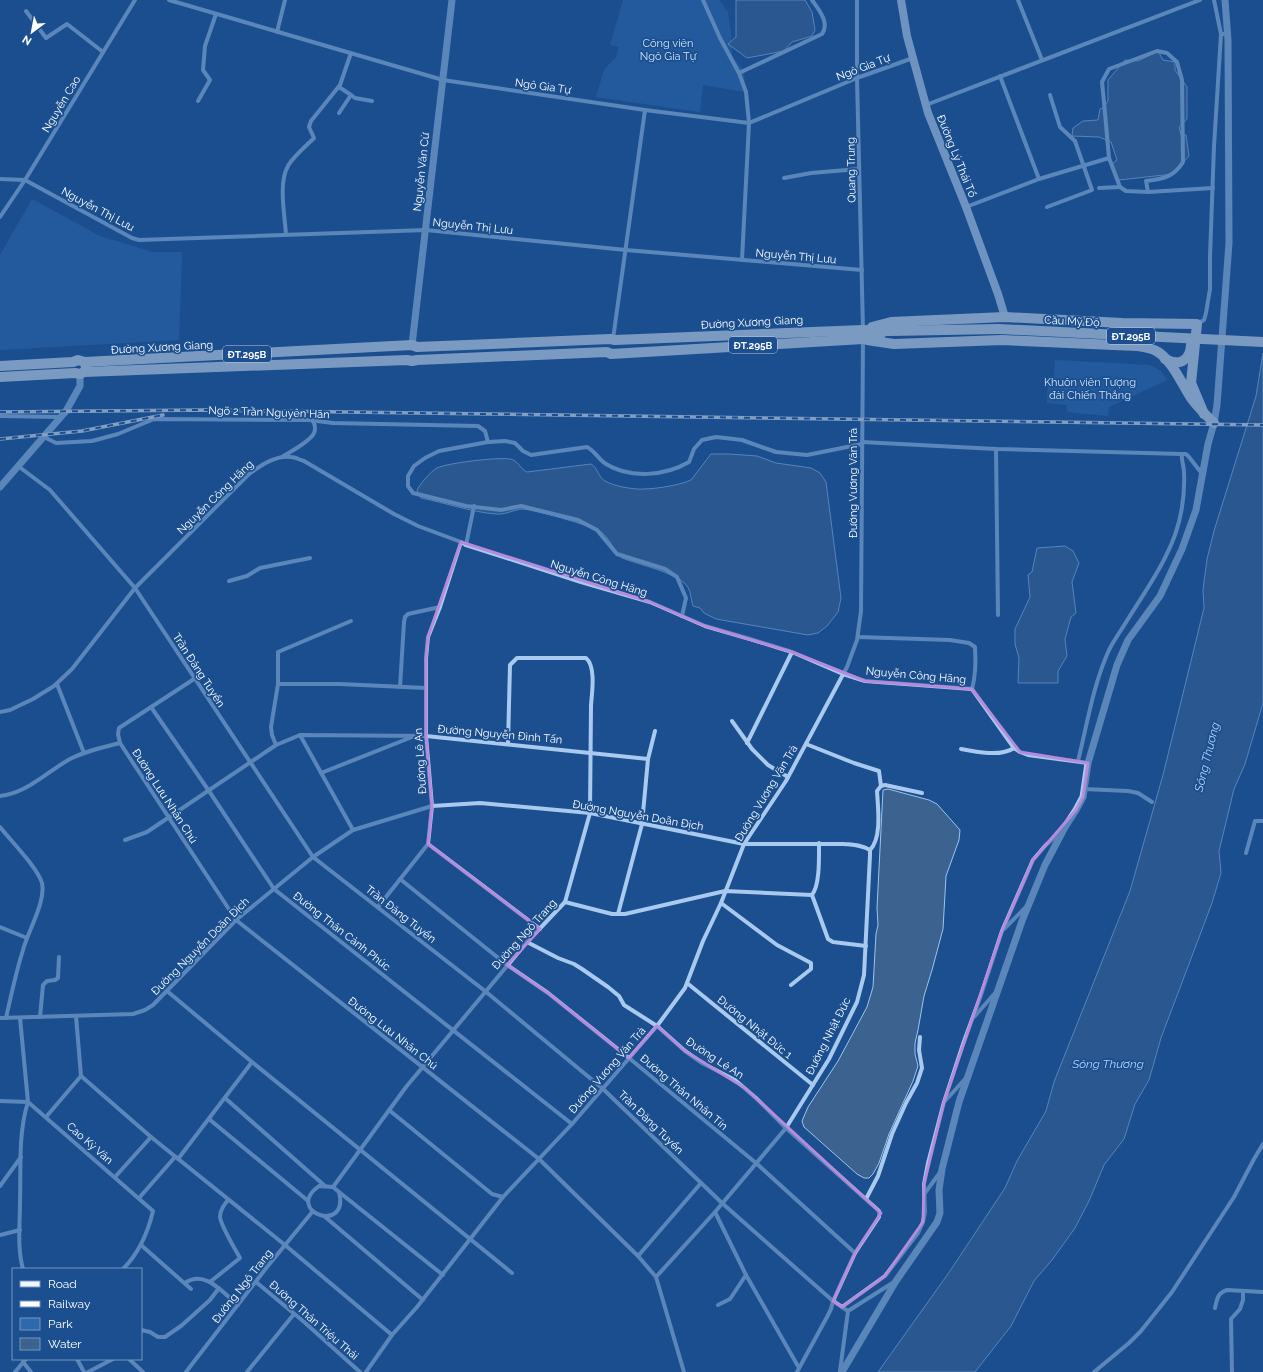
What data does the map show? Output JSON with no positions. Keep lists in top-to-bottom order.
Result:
{
  "streets": {
    "main road": [
      "Đường Lý Thái Tổ",
      "Cầu Mỹ Độ",
      "Đường Xương Giang",
      "ĐT.295B"
    ],
    "street": [
      "Ngô Gia Tự",
      "Nguyễn Cao",
      "Quang Trung",
      "Nguyễn Văn Cừ",
      "Nguyễn Thị Lưu",
      "Ngõ 2 Trần Nguyên Hãn",
      "Đường Vương Văn Trà",
      "Nguyễn Công Hãng",
      "Trần Đăng Tuyển",
      "Đường Nguyễn Đình Tấn",
      "Đường Lê An",
      "Đường Lưu Nhân Chú",
      "Đường Nguyễn Doãn Địch",
      "Đường Thân Cảnh Phúc",
      "Đường Ngô Trang",
      "Đường Nhật Đức 1",
      "Đường Nhật Đức",
      "Đường Thân Nhân Tín",
      "Cao Kỳ Vân",
      "Đường Thân Triệu Thái"
    ]
  },
  "crossings": [
    ["Ngô Gia Tự", "Đường Lý Thái Tổ"],
    ["Ngô Gia Tự", "Quang Trung"],
    ["Ngô Gia Tự", "Nguyễn Văn Cừ"],
    ["Nguyễn Cao", "Nguyễn Thị Lưu"],
    ["Quang Trung", "Nguyễn Thị Lưu"],
    ["Quang Trung", "Đường Xương Giang"],
    ["Quang Trung", "Đường Vương Văn Trà"],
    ["Nguyễn Văn Cừ", "Nguyễn Thị Lưu"],
    ["Nguyễn Văn Cừ", "Đường Xương Giang"],
    ["Cầu Mỹ Độ", "Đường Xương Giang"],
    ["Đường Xương Giang", "Đường Vương Văn Trà"],
    ["Đường Vương Văn Trà", "Nguyễn Công Hãng"],
    ["Đường Vương Văn Trà", "Trần Đăng Tuyển"],
    ["Đường Vương Văn Trà", "Đường Lê An"],
    ["Đường Vương Văn Trà", "Đường Lưu Nhân Chú"],
    ["Đường Vương Văn Trà", "Đường Nguyễn Doãn Địch"],
    ["Đường Vương Văn Trà", "Đường Thân Cảnh Phúc"],
    ["Đường Vương Văn Trà", "Đường Nhật Đức 1"],
    ["Đường Vương Văn Trà", "Đường Thân Nhân Tín"],
    ["Nguyễn Công Hãng", "Trần Đăng Tuyển"],
    ["Nguyễn Công Hãng", "Đường Lê An"],
    ["Trần Đăng Tuyển", "Đường Nguyễn Đình Tấn"],
    ["Trần Đăng Tuyển", "Đường Nguyễn Doãn Địch"],
    ["Trần Đăng Tuyển", "Đường Ngô Trang"],
    ["Trần Đăng Tuyển", "Đường Nhật Đức"],
    ["Đường Nguyễn Đình Tấn", "Đường Lê An"],
    ["Đường Nguyễn Đình Tấn", "Đường Lưu Nhân Chú"],
    ["Đường Nguyễn Đình Tấn", "Đường Thân Cảnh Phúc"],
    ["Đường Nguyễn Đình Tấn", "Đường Ngô Trang"],
    ["Đường Lê An", "Đường Nguyễn Doãn Địch"],
    ["Đường Lê An", "Đường Ngô Trang"],
    ["Đường Lê An", "Đường Nhật Đức"],
    ["Đường Lê An", "Đường Thân Nhân Tín"],
    ["Đường Lưu Nhân Chú", "Đường Nguyễn Doãn Địch"],
    ["Đường Lưu Nhân Chú", "Đường Thân Cảnh Phúc"],
    ["Đường Lưu Nhân Chú", "Đường Ngô Trang"],
    ["Đường Lưu Nhân Chú", "Đường Nhật Đức"],
    ["Đường Nguyễn Doãn Địch", "Đường Thân Cảnh Phúc"],
    ["Đường Nguyễn Doãn Địch", "Đường Ngô Trang"],
    ["Đường Thân Cảnh Phúc", "Đường Ngô Trang"],
    ["Đường Ngô Trang", "Đường Thân Nhân Tín"],
    ["Đường Ngô Trang", "Đường Thân Triệu Thái"],
    ["Đường Nhật Đức 1", "Đường Nhật Đức"],
    ["Đường Nhật Đức", "Đường Thân Nhân Tín"]
  ],
  "water": ["Sông Thương"],
  "parks": ["Công viên Ngô Gia Tự", "Khuôn viên Tượng đài Chiến Thắng"],
  "legend": [
    "Road",
    "Railway",
    "Park",
    "Water"
  ],
  "north": "bottom left"
}
